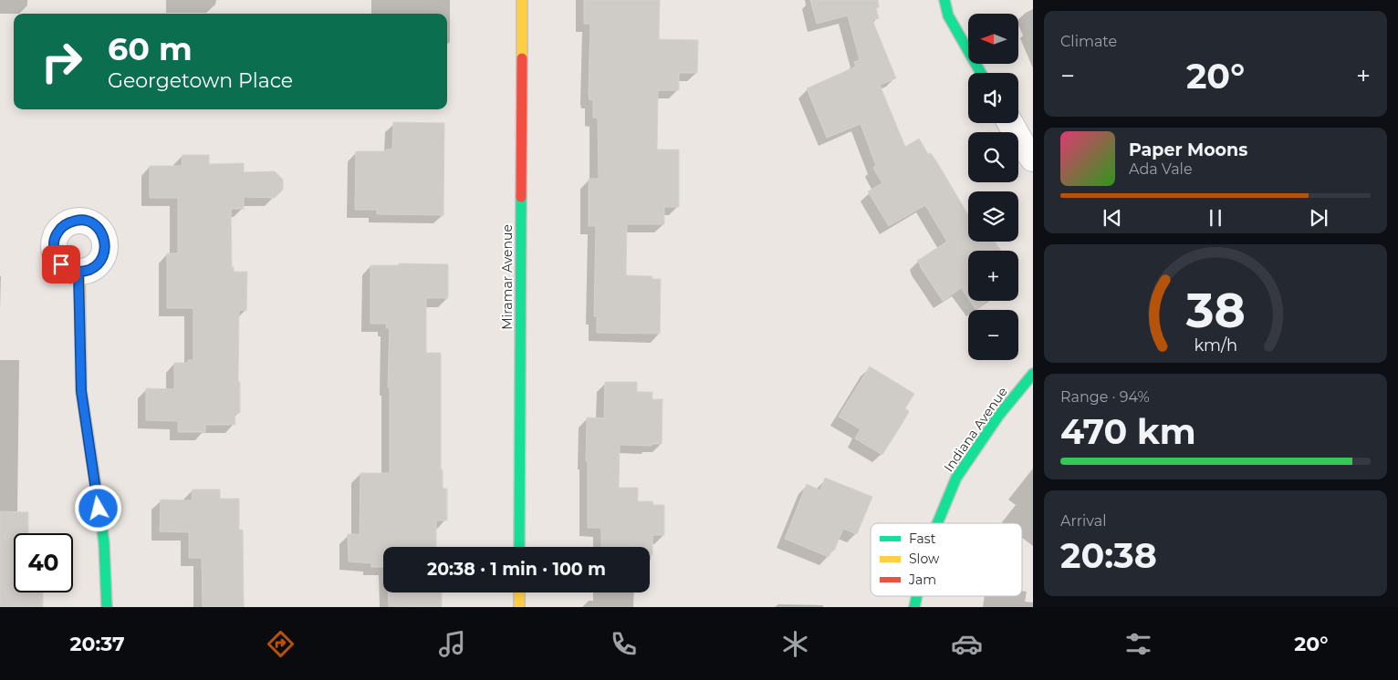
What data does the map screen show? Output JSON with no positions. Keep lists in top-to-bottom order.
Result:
{
  "streets": {
    "street": ["Miramar Avenue", "Indiana Avenue"]
  },
  "legend": ["Fast", "Slow", "Jam"],
  "north": "left",
  "page": {
    "tile": [
      "Climate",
      ["Range · 94%", "470 km"],
      ["Arrival", "20:38"]
    ],
    "map_buttons": ["+", "−"],
    "turn": ["60 m", "Georgetown Place"],
    "heat": ["−", "20°", "+"],
    "song": ["Paper Moons", "Ada Vale"],
    "limit": "40",
    "trip": "20:38 · 1 min · 100 m",
    "tabs": ["20:37", "20°"],
    "gauge": ["38", "km/h"]
  }
}
